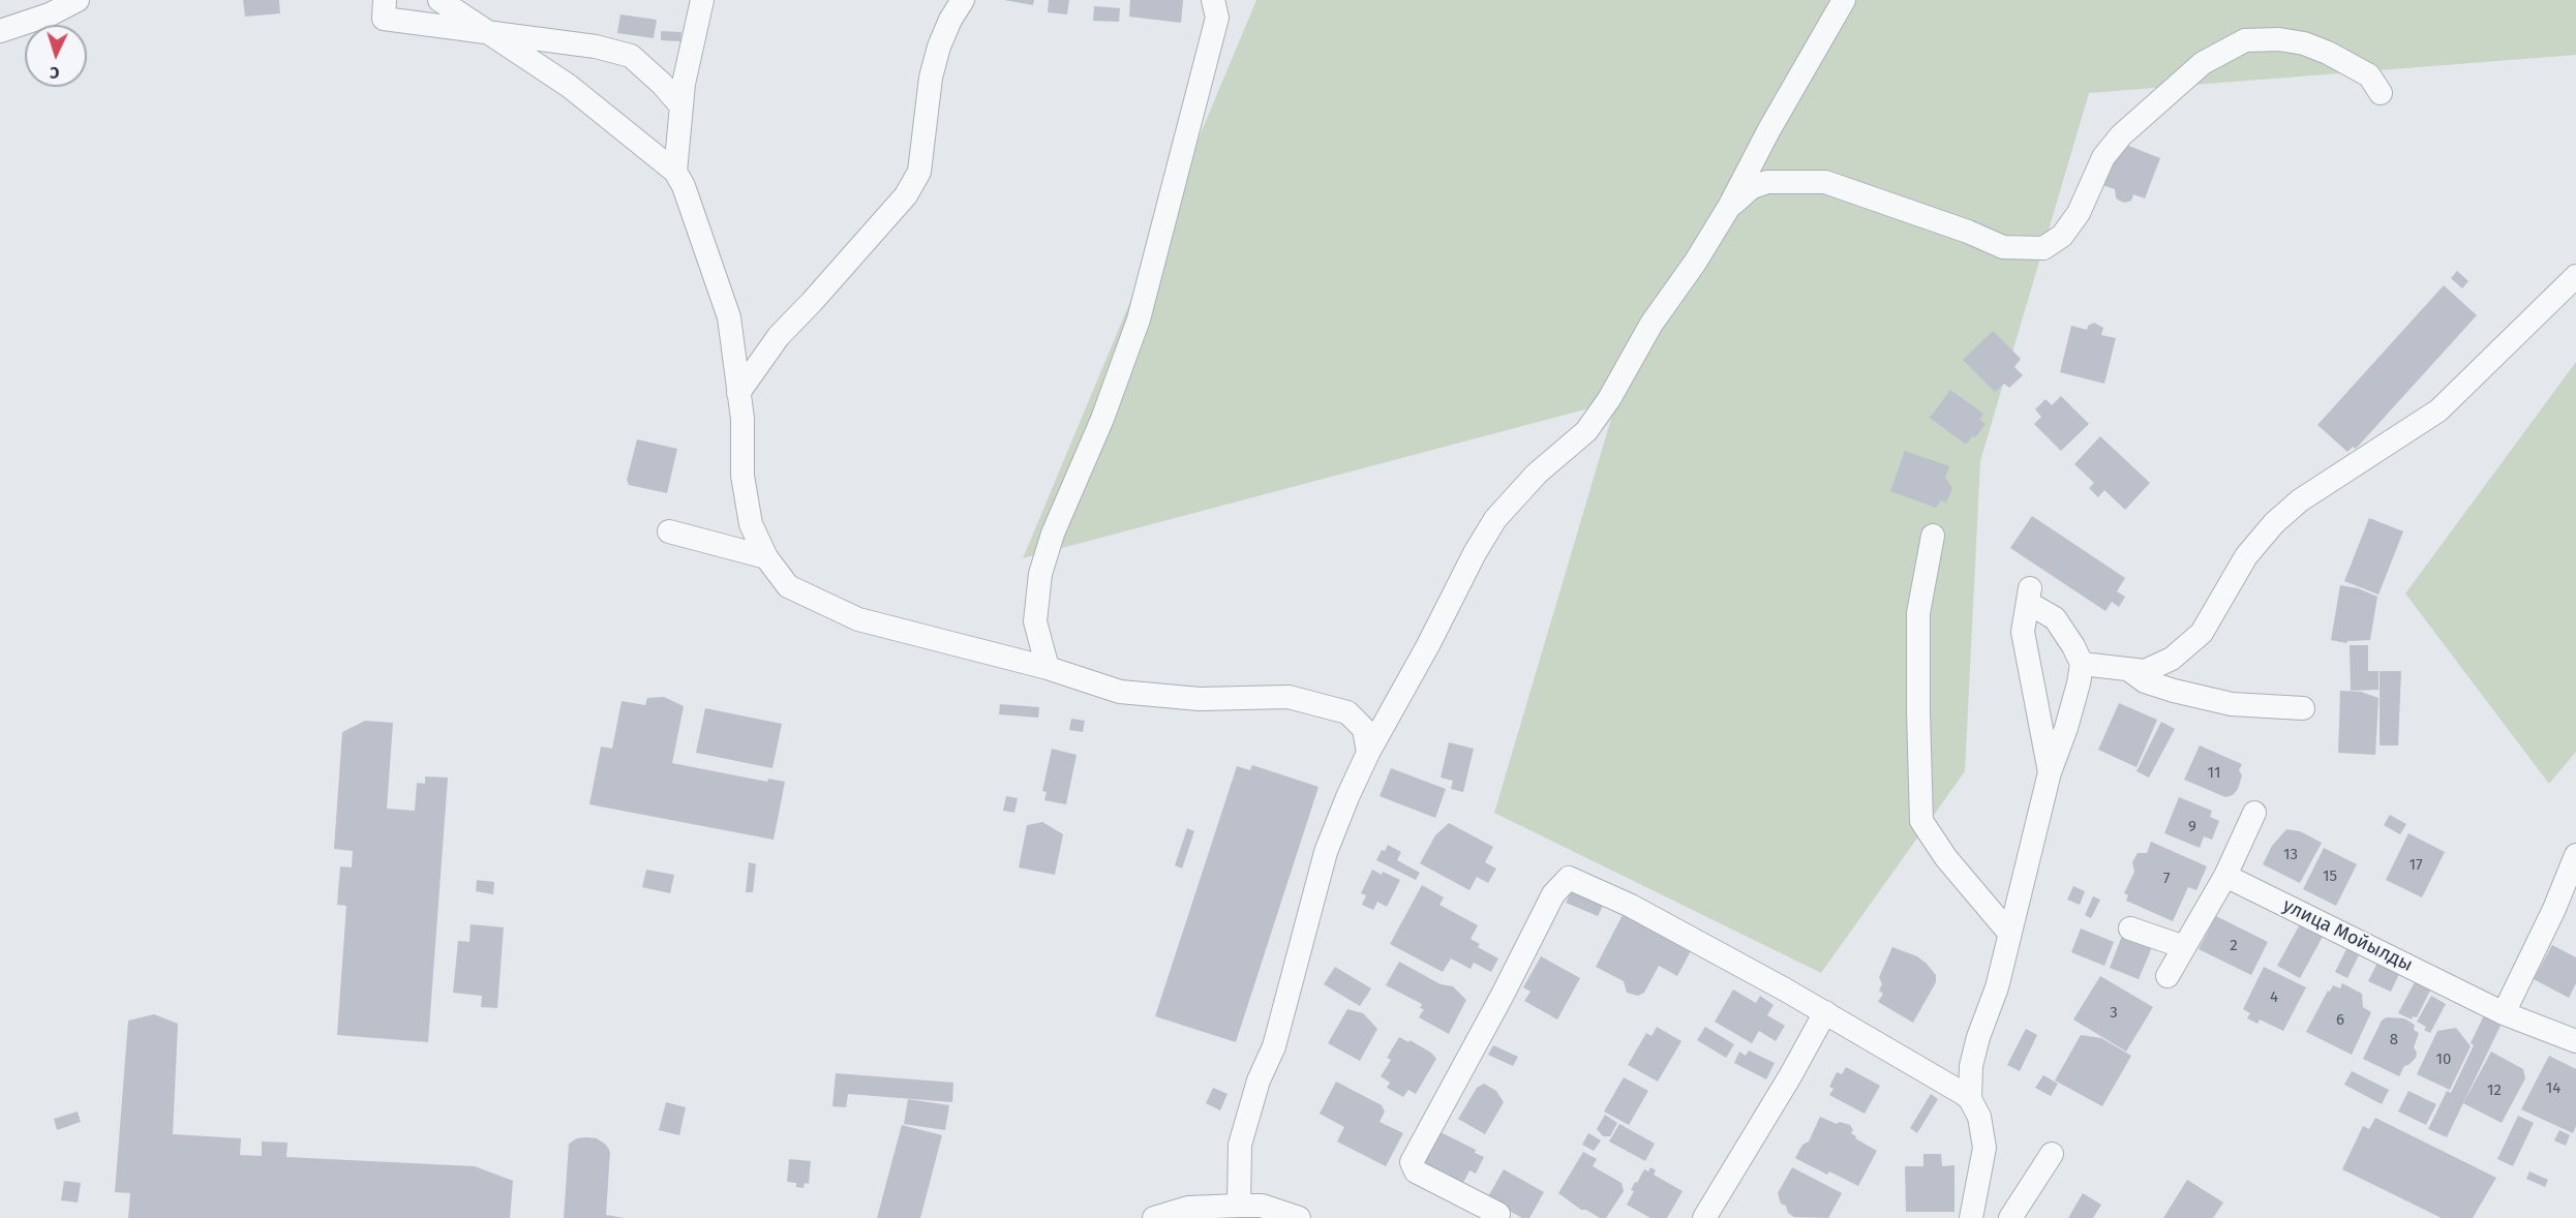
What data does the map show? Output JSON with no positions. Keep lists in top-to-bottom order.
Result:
{
  "streets": {
    "street": ["улица Мойылды"]
  },
  "house_numbers": [
    "11",
    "9",
    "13",
    "17",
    "15",
    "7",
    "2",
    "4",
    "3",
    "6",
    "8",
    "10",
    "14",
    "12"
  ],
  "north": "bottom"
}
